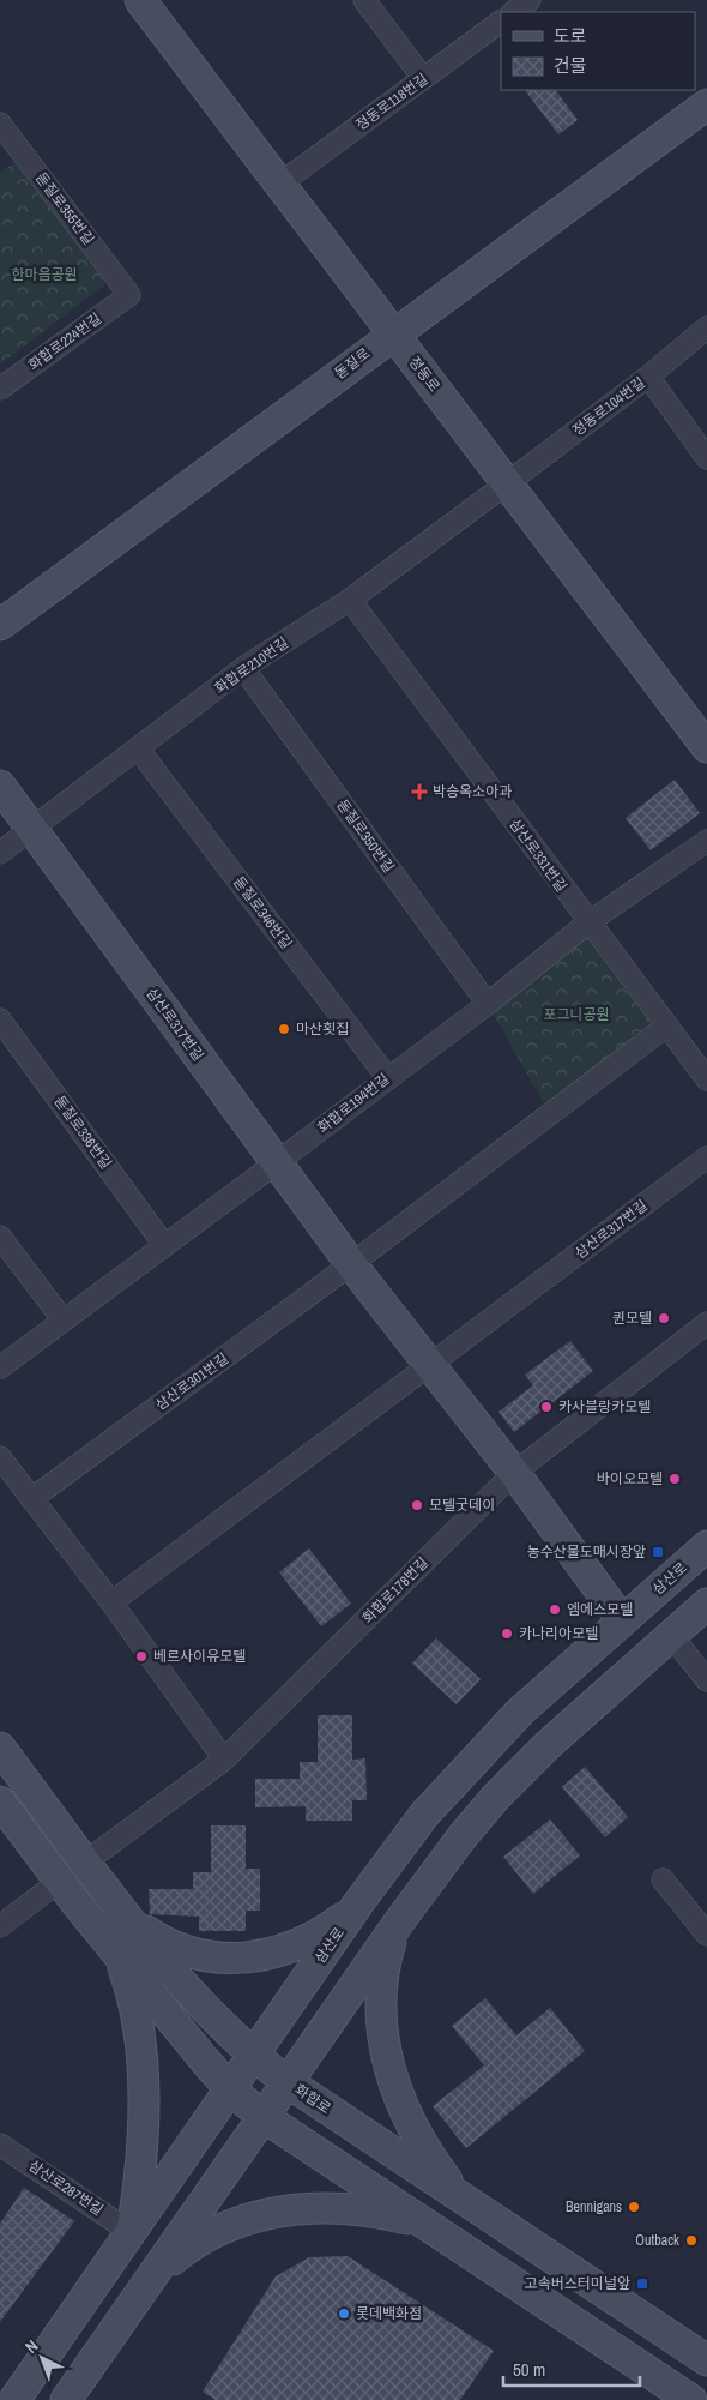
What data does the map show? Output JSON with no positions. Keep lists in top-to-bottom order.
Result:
{
  "streets": {
    "main road": [
      "돋질로",
      "정동로",
      "삼산로317번길",
      "삼산로",
      "화합로"
    ],
    "street": [
      "정동로118번길",
      "돋질로355번길",
      "화합로224번길",
      "정동로104번길",
      "화합로210번길",
      "돋질로350번길",
      "삼산로331번길",
      "돋질로346번길",
      "화합로194번길",
      "돋질로336번길",
      "삼산로301번길",
      "화합로178번길",
      "삼산로287번길"
    ]
  },
  "crossings": [
    ["정동로118번길", "정동로"],
    ["돋질로355번길", "화합로224번길"],
    ["돋질로", "정동로"],
    ["정동로", "정동로104번길"],
    ["정동로", "화합로210번길"],
    ["정동로104번길", "화합로210번길"],
    ["화합로210번길", "돋질로350번길"],
    ["화합로210번길", "삼산로331번길"],
    ["화합로210번길", "돋질로346번길"],
    ["화합로210번길", "삼산로317번길"],
    ["돋질로350번길", "화합로194번길"],
    ["삼산로331번길", "화합로194번길"],
    ["돋질로346번길", "화합로194번길"],
    ["삼산로317번길", "화합로194번길"],
    ["삼산로317번길", "삼산로301번길"],
    ["삼산로317번길", "삼산로"],
    ["삼산로317번길", "화합로178번길"],
    ["화합로194번길", "돋질로336번길"],
    ["삼산로", "화합로"],
    ["삼산로", "삼산로287번길"],
    ["화합로178번길", "화합로"]
  ],
  "parks": ["한마음공원", "포그니공원"],
  "places": {
    "health": ["박승옥소아과"],
    "other": [
      "마산횟집",
      "퀸모텔",
      "카사블랑카모텔",
      "바이오모텔",
      "모텔굿데이",
      "엠에스모텔",
      "카나리아모텔",
      "베르사이유모텔",
      "Bennigans",
      "Outback",
      "롯데백화점"
    ],
    "transit": ["농수산물도매시장앞", "고속버스터미널앞"]
  },
  "legend": ["도로", "건물"],
  "scale_bar": "50 m",
  "north": "top left"
}
